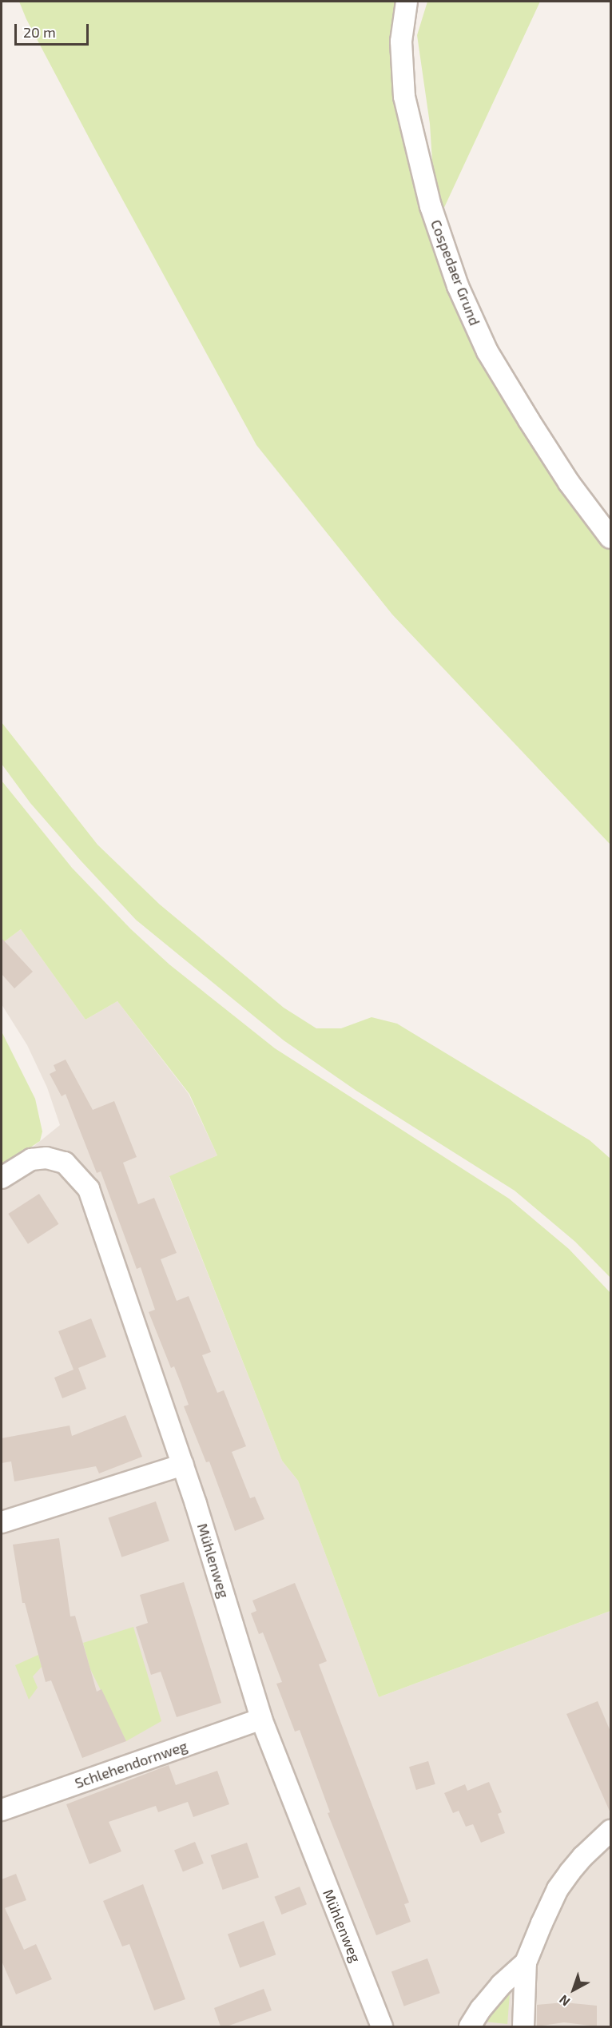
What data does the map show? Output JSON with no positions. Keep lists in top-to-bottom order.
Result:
{
  "streets": {
    "street": ["Cospedaer Grund", "Mühlenweg", "Schlehendornweg"]
  },
  "crossings": [
    ["Mühlenweg", "Schlehendornweg"]
  ],
  "scale_bar": "20 m",
  "north": "bottom left"
}
